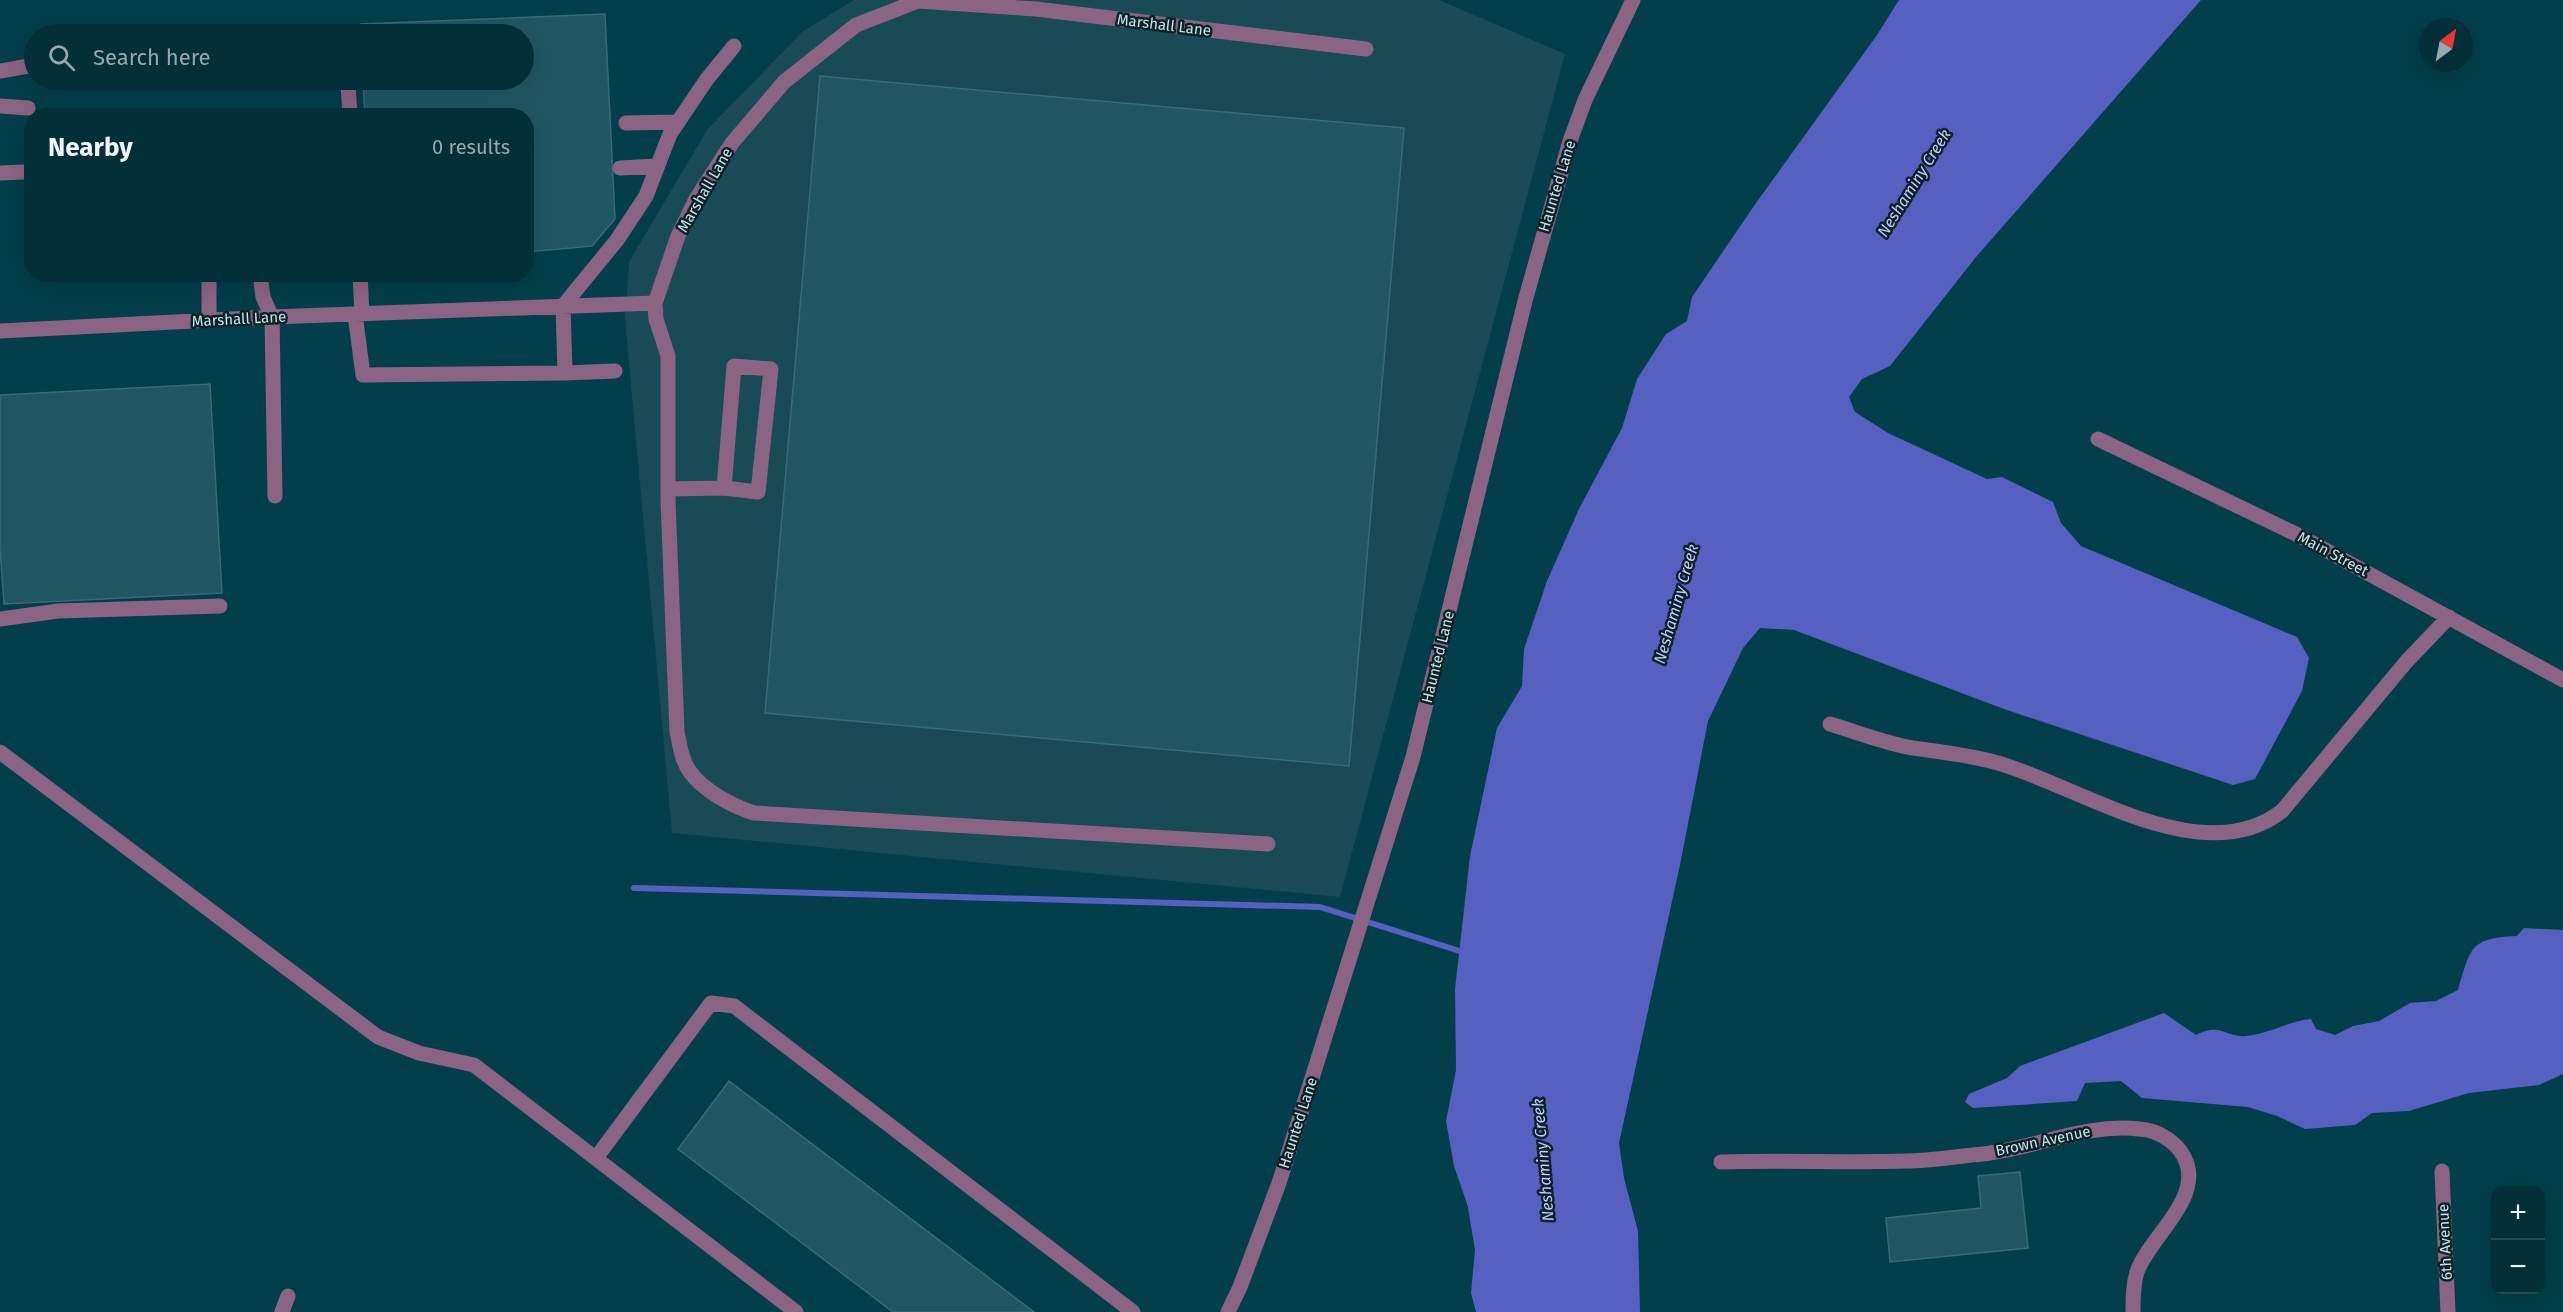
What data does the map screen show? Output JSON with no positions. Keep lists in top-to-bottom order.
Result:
{
  "streets": {
    "street": [
      "Marshall Lane",
      "Haunted Lane",
      "Main Street",
      "Brown Avenue",
      "6th Avenue"
    ]
  },
  "water": ["Neshaminy Creek"],
  "north": "top right",
  "page": {
    "search": "Search here",
    "heading": ["Nearby", "0 results"],
    "map_buttons": ["+", "−"]
  }
}
